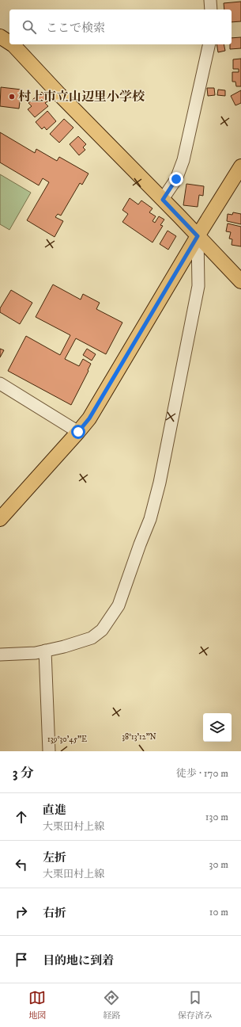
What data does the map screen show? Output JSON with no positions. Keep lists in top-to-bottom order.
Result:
{
  "places": ["村上市立山辺里小学校"],
  "page": {
    "search": "ここで検索",
    "heading": ["3 分", "徒歩 · 170 m"],
    "list": [
      ["直進", "大栗田村上線", "130 m"],
      ["左折", "大栗田村上線", "30 m"],
      ["右折", "10 m"],
      "目的地に到着"
    ],
    "nav": ["地図", "経路", "保存済み"]
  },
  "coordinates": ["38°13'12\"N", "139°30'45\"E"]
}
